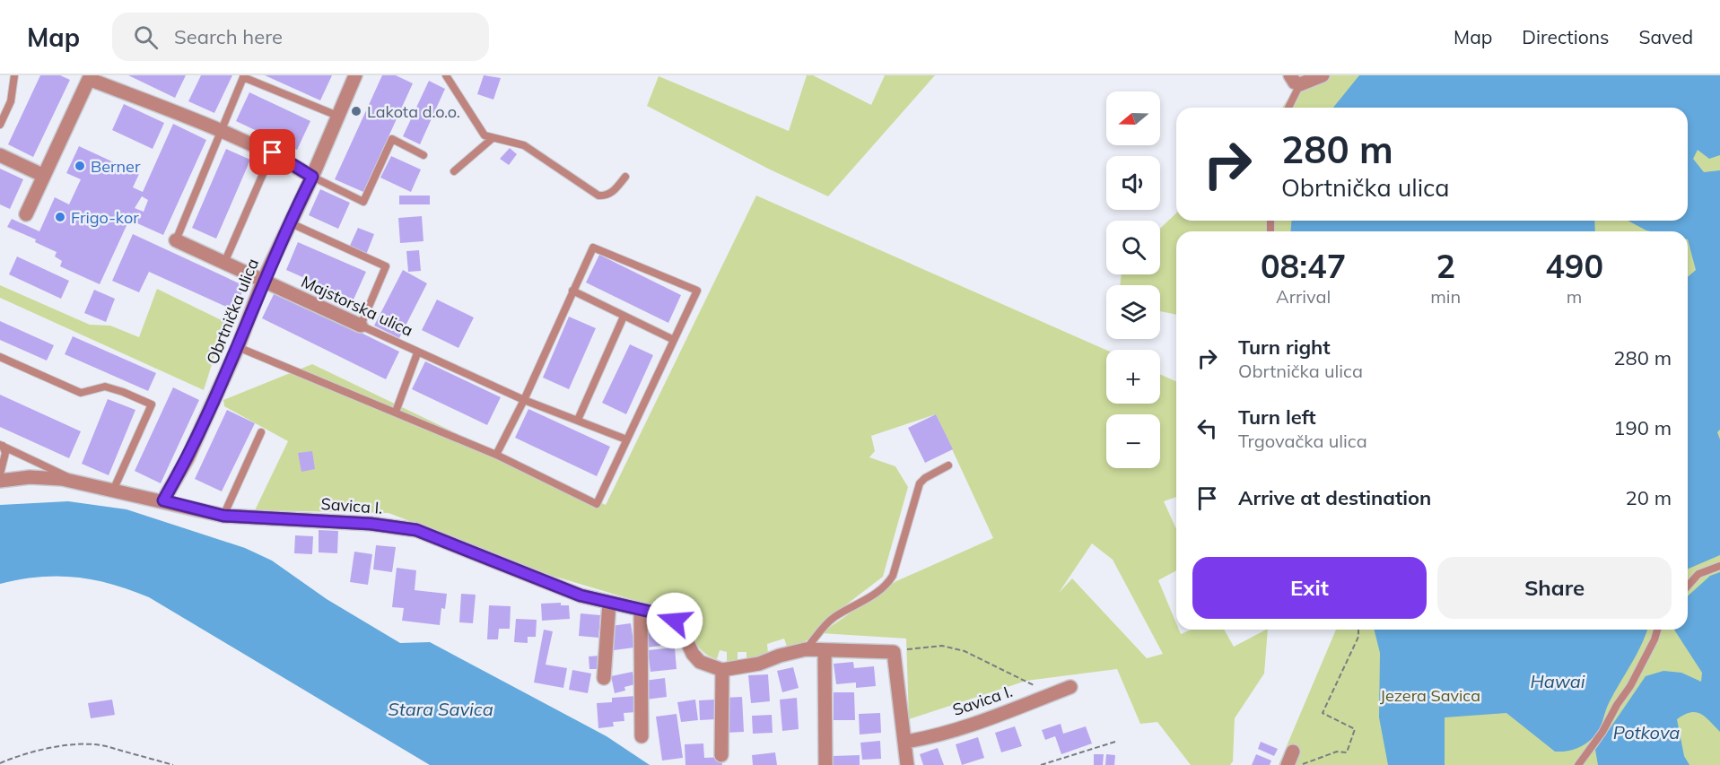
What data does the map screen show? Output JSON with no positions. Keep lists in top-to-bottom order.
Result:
{
  "streets": {
    "street": ["Majstorska ulica", "Obrtnička ulica", "Savica I."]
  },
  "crossings": [
    ["Majstorska ulica", "Obrtnička ulica"],
    ["Obrtnička ulica", "Savica I."]
  ],
  "water": ["Hawai", "Stara Savica", "Potkova"],
  "parks": ["Jezera Savica"],
  "places": ["Lakota d.o.o.", "Berner", "Frigo-kor"],
  "north": "left",
  "page": {
    "header": "Map",
    "search": "Search here",
    "nav": ["Map", "Directions", "Saved"],
    "map_buttons": ["+", "−"],
    "turn": ["280 m", "Obrtnička ulica"],
    "eta": [
      "08:47",
      "Arrival",
      "2",
      "min",
      "490",
      "m"
    ],
    "list": [
      {
        "name": "Turn right",
        "note": "Obrtnička ulica",
        "value": "280 m"
      },
      {
        "name": "Turn left",
        "note": "Trgovačka ulica",
        "value": "190 m"
      },
      {
        "name": "Arrive at destination",
        "value": "20 m"
      }
    ],
    "buttons": ["Exit", "Share"]
  }
}
